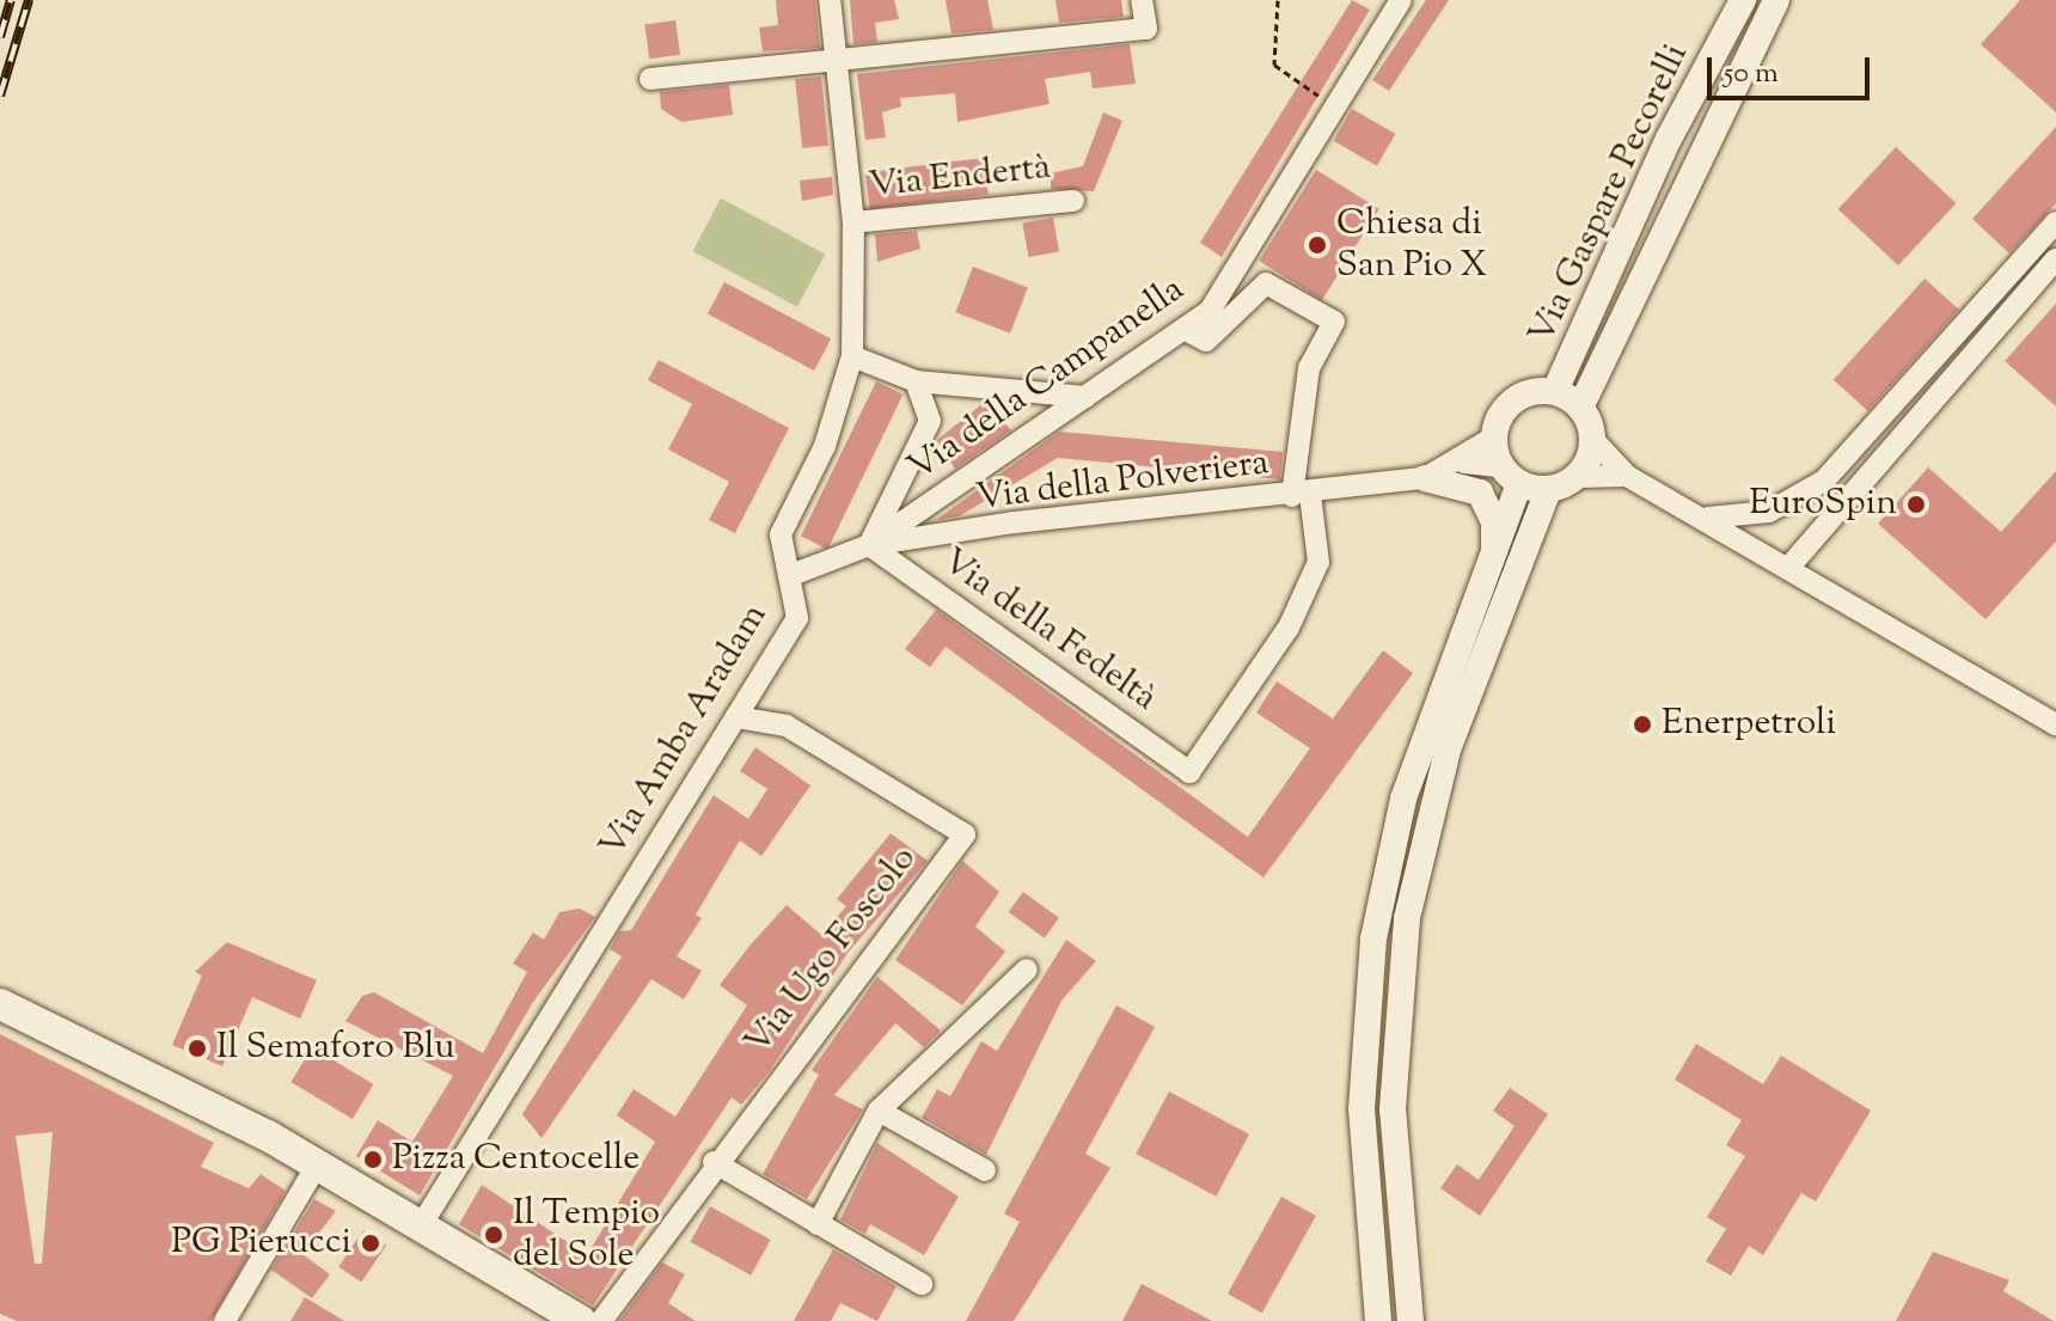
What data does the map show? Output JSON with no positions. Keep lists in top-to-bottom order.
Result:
{
  "streets": {
    "street": [
      "Via Endertà",
      "Via Gaspare Pecorelli",
      "Via della Campanella",
      "Via della Polveriera",
      "Via della Fedeltà",
      "Via Amba Aradam",
      "Via Ugo Foscolo"
    ]
  },
  "crossings": [
    ["Via Endertà", "Via Amba Aradam"],
    ["Via Gaspare Pecorelli", "Via della Polveriera"],
    ["Via della Campanella", "Via della Polveriera"],
    ["Via della Campanella", "Via della Fedeltà"],
    ["Via della Polveriera", "Via della Fedeltà"],
    ["Via della Polveriera", "Via Amba Aradam"],
    ["Via Amba Aradam", "Via Ugo Foscolo"]
  ],
  "places": [
    "Chiesa di San Pio X",
    "EuroSpin",
    "Enerpetroli",
    "Il Semaforo Blu",
    "Pizza Centocelle",
    "Il Tempio del Sole",
    "PG Pierucci"
  ],
  "scale_bar": "50 m"
}
